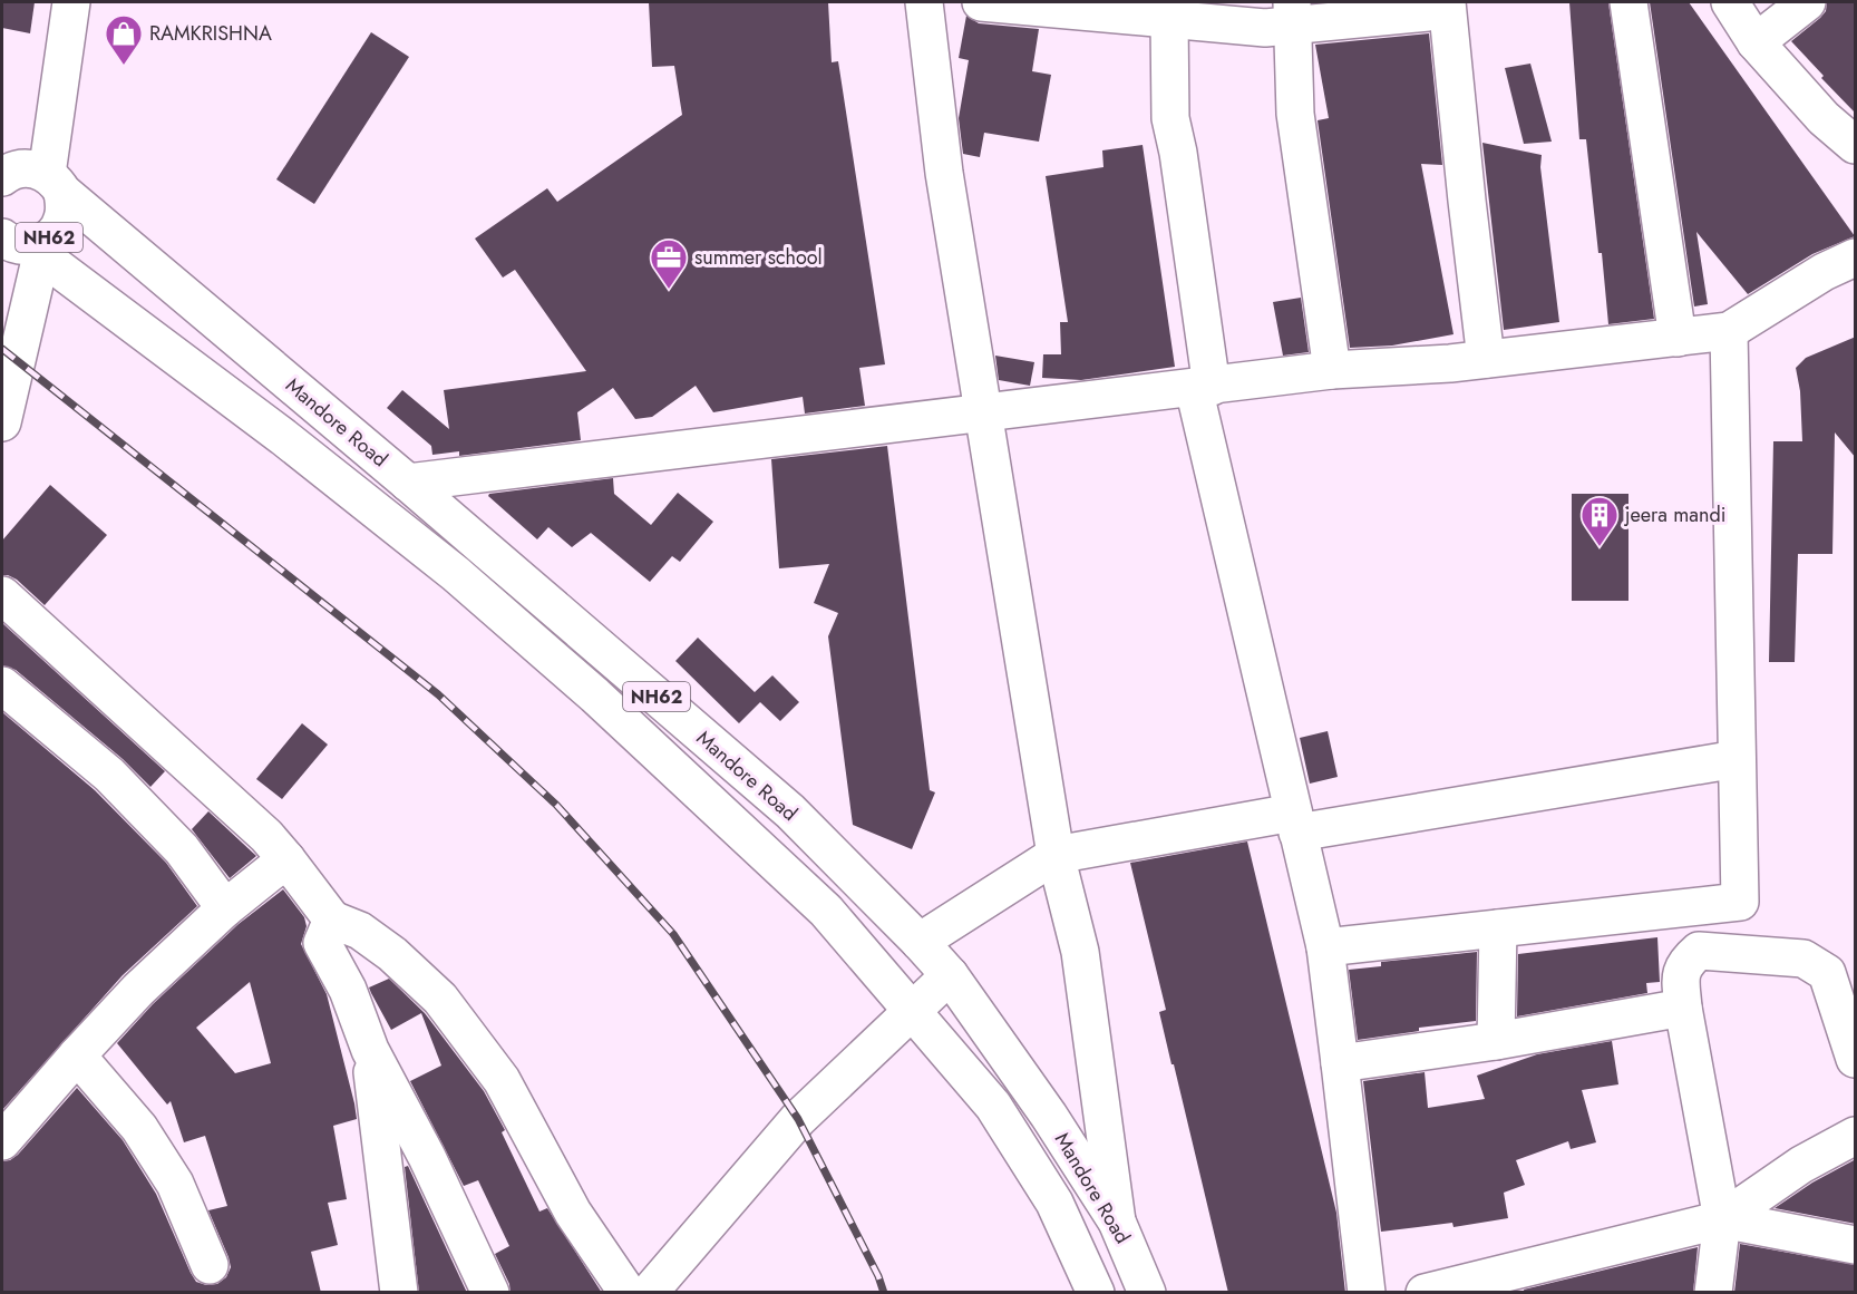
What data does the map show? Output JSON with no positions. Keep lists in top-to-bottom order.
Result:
{
  "streets": {
    "main road": ["NH62", "Mandore Road"]
  },
  "crossings": [
    ["NH62", "Mandore Road"]
  ],
  "places": {
    "shop": ["RAMKRISHNA"],
    "office": ["summer school"],
    "building": ["jeera mandi"]
  }
}
